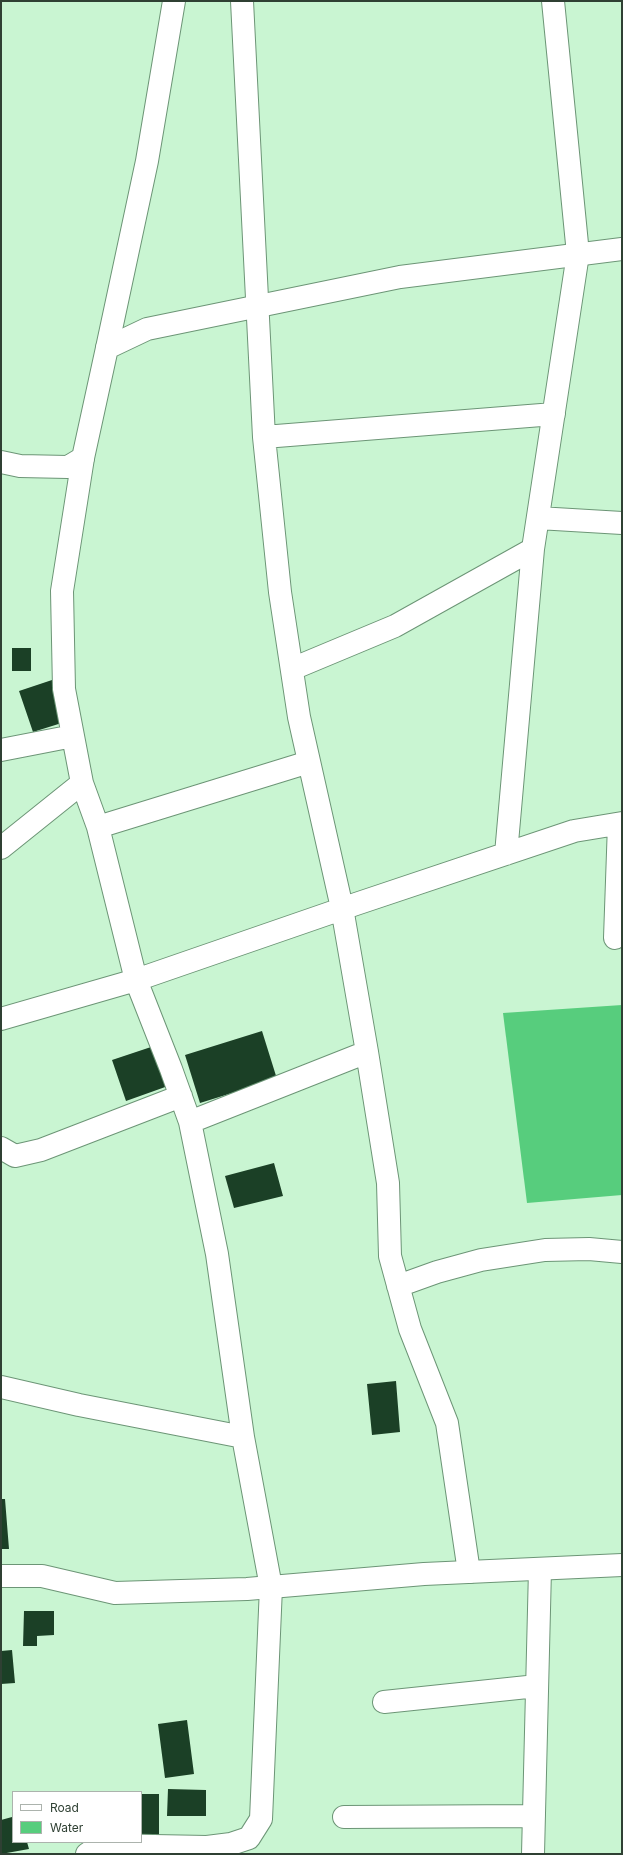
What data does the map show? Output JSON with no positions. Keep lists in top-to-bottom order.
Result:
{
  "legend": ["Road", "Water"]
}
